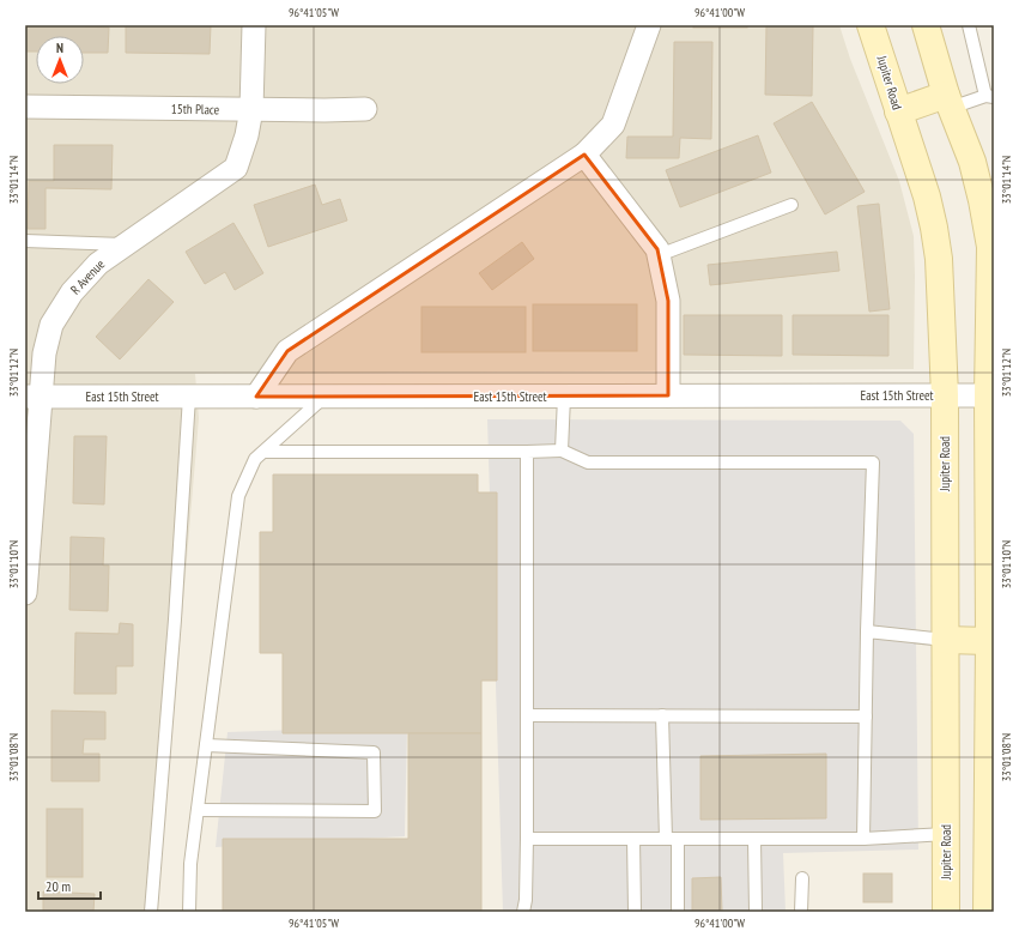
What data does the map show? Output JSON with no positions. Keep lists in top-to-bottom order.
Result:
{
  "streets": {
    "main road": ["Jupiter Road"],
    "street": ["15th Place", "R Avenue", "East 15th Street"]
  },
  "crossings": [
    ["Jupiter Road", "East 15th Street"],
    ["15th Place", "R Avenue"],
    ["R Avenue", "East 15th Street"]
  ],
  "scale_bar": "20 m",
  "north": "top",
  "coordinates": [
    "96°41'05\"W",
    "96°41'00\"W",
    "33°01'14\"N",
    "33°01'12\"N",
    "33°01'10\"N",
    "33°01'08\"N"
  ]
}
